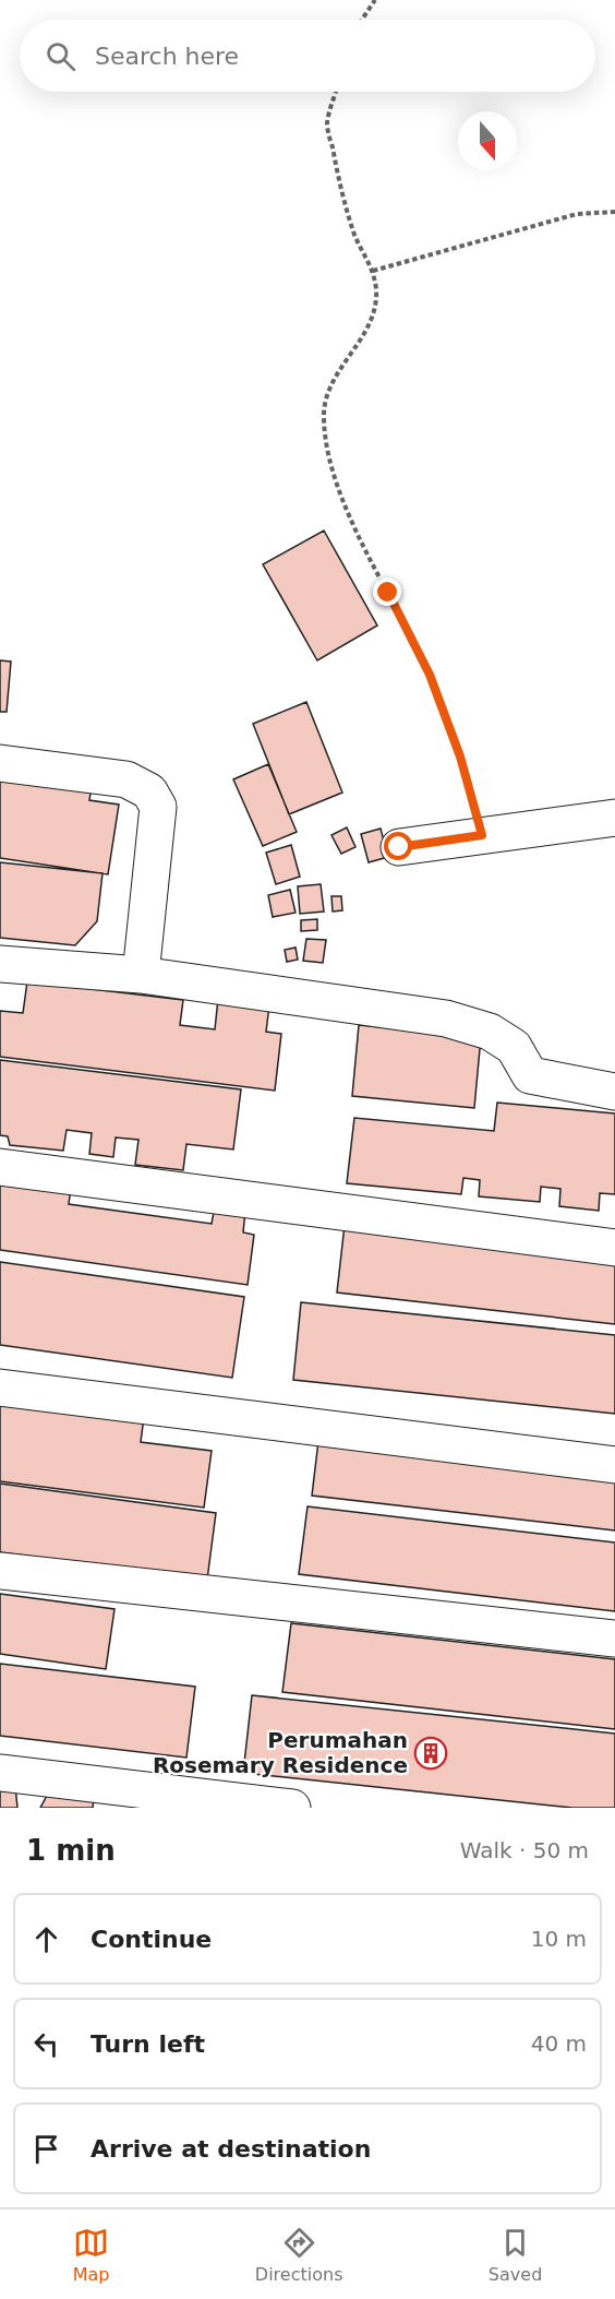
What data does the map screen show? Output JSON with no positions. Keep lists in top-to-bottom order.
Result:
{
  "places": {
    "building": ["Perumahan Rosemary Residence"]
  },
  "north": "bottom",
  "page": {
    "search": "Search here",
    "heading": ["1 min", "Walk · 50 m"],
    "list": [
      ["Continue", "10 m"],
      ["Turn left", "40 m"],
      "Arrive at destination"
    ],
    "nav": ["Map", "Directions", "Saved"]
  }
}
